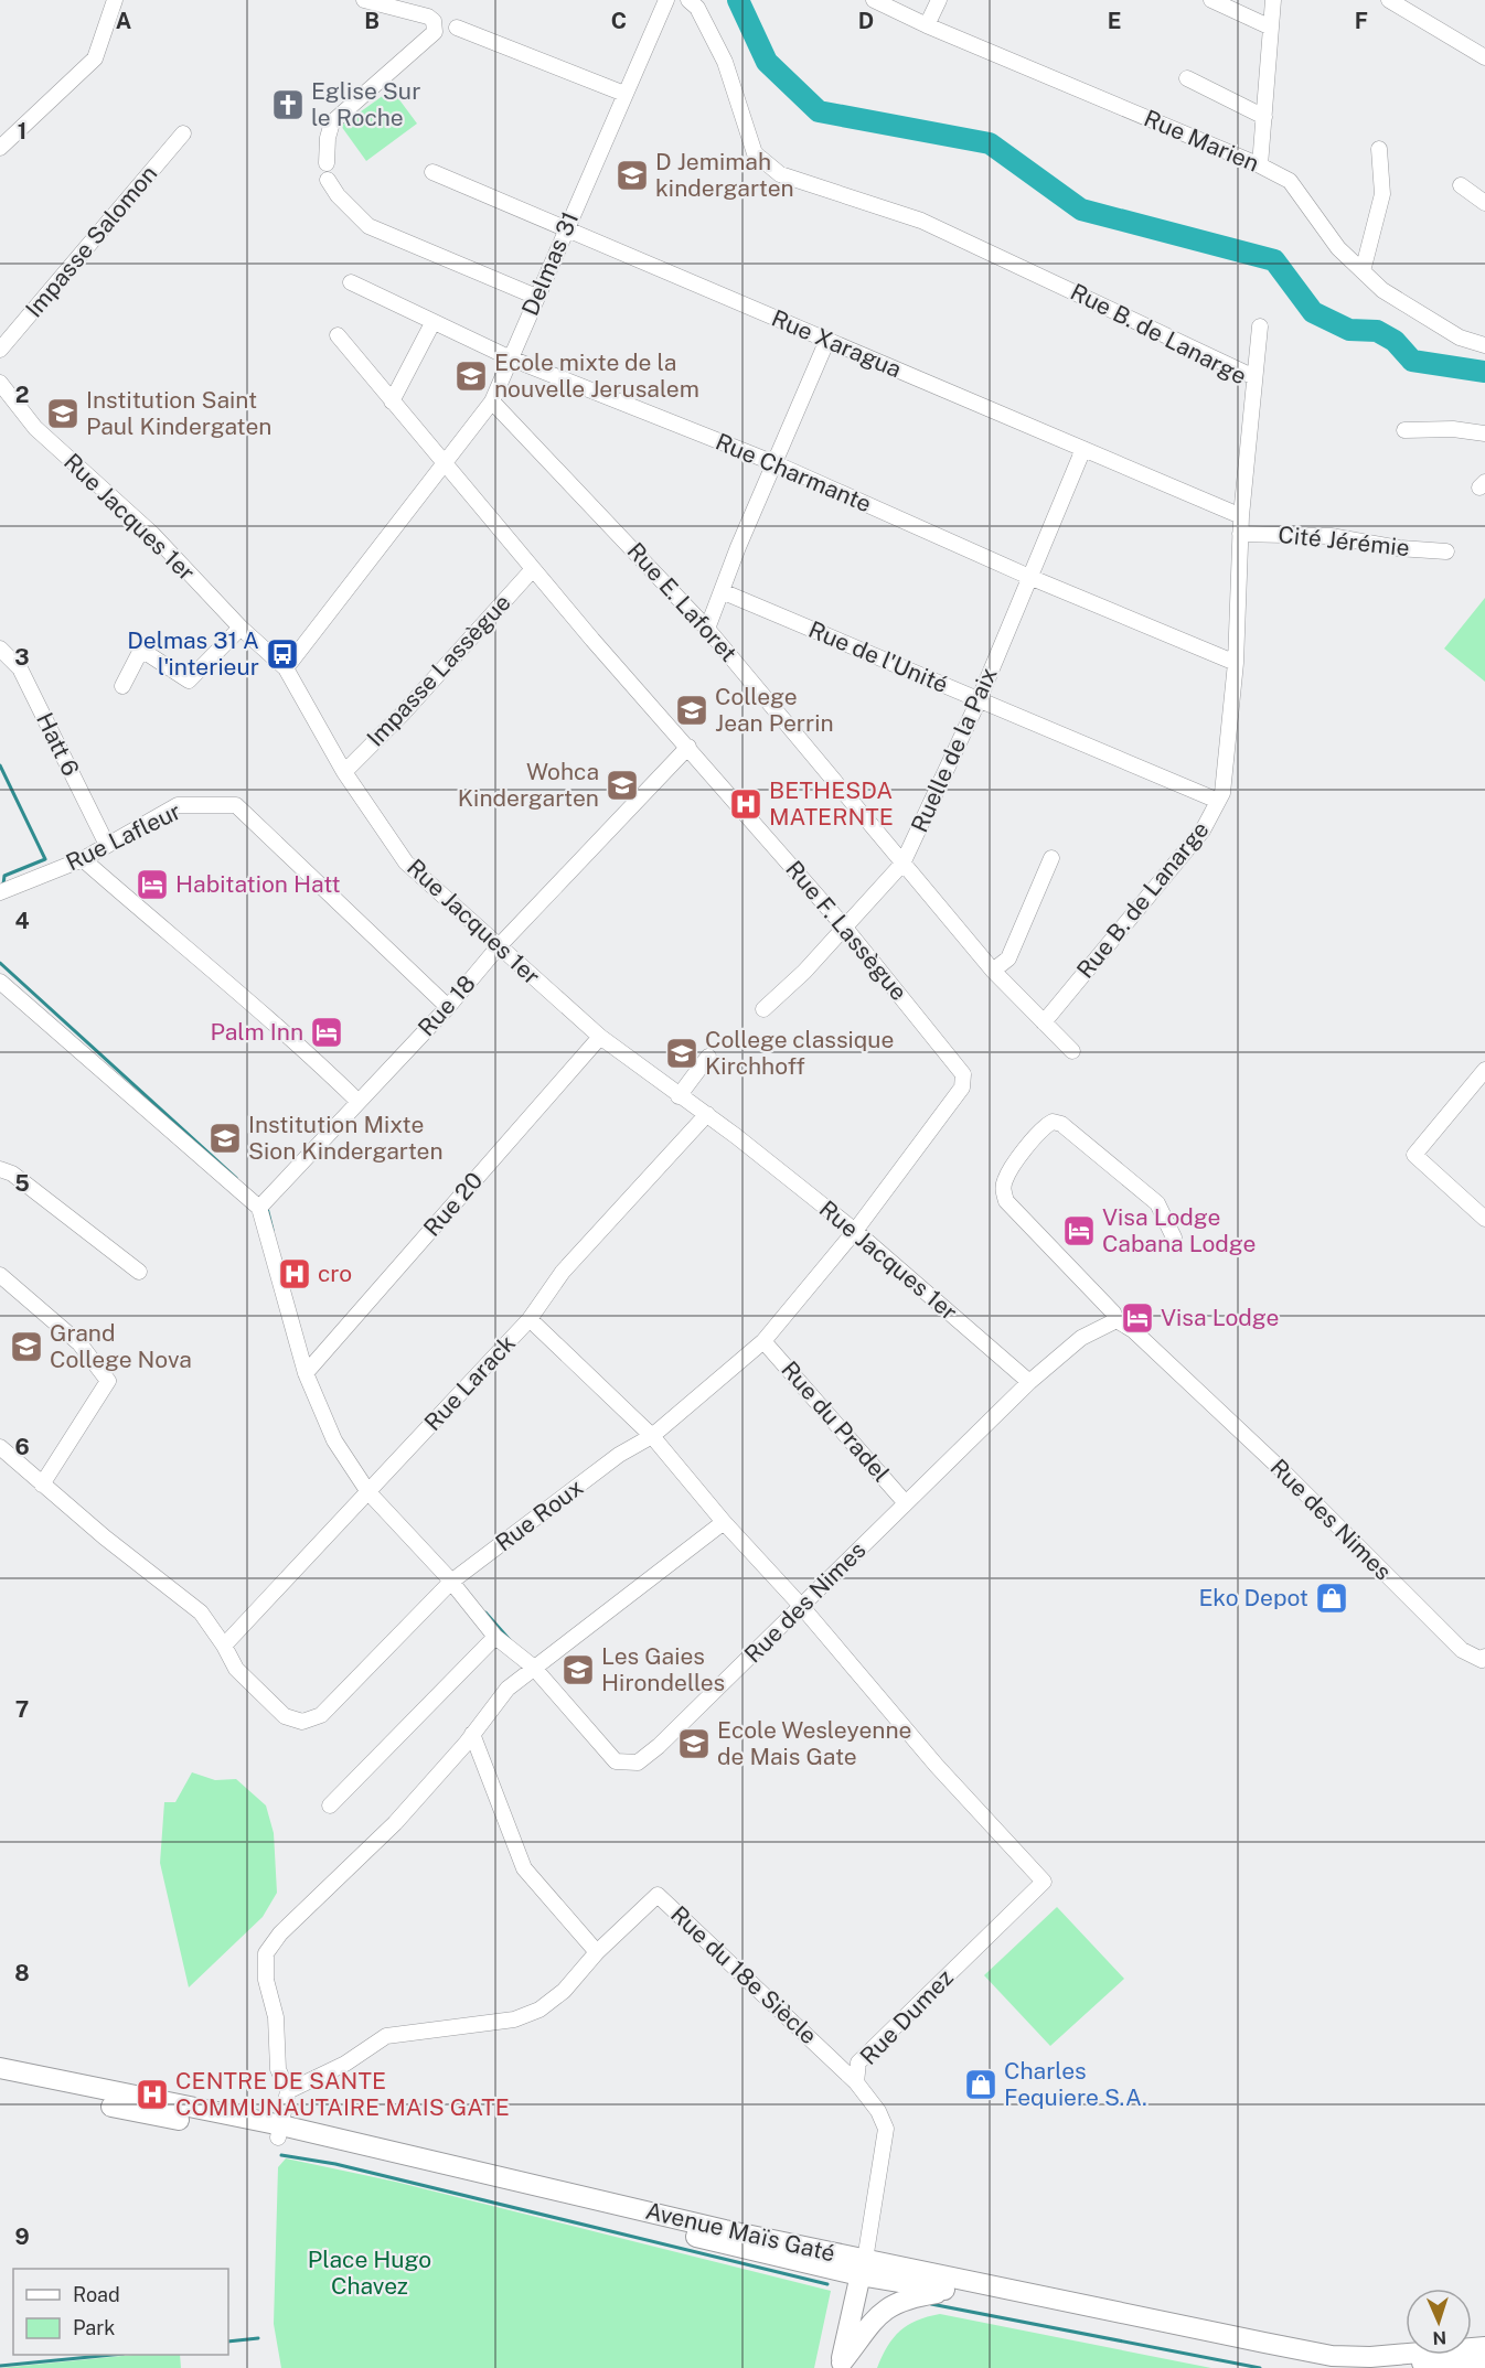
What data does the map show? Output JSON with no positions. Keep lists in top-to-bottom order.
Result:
{
  "streets": {
    "main road": ["Avenue Maïs Gaté"],
    "street": [
      "Rue Marien",
      "Impasse Salomon",
      "Delmas 31",
      "Rue B. de Lanarge",
      "Rue Xaragua",
      "Rue Charmante",
      "Rue Jacques 1er",
      "Cité Jérémie",
      "Rue E. Laforet",
      "Rue de l'Unité",
      "Impasse Lassègue",
      "Hatt 6",
      "Ruelle de la Paix",
      "Rue Lafleur",
      "Rue F. Lassègue",
      "Rue 18",
      "Rue 20",
      "Rue Larack",
      "Rue du Pradel",
      "Rue Roux",
      "Rue des Nimes",
      "Rue du 18e Siècle",
      "Rue Dumez"
    ]
  },
  "crossings": [
    ["Delmas 31", "Rue Xaragua"],
    ["Delmas 31", "Rue Charmante"],
    ["Delmas 31", "Rue Jacques 1er"],
    ["Delmas 31", "Rue E. Laforet"],
    ["Delmas 31", "Rue F. Lassègue"],
    ["Rue B. de Lanarge", "Rue Xaragua"],
    ["Rue B. de Lanarge", "Rue Charmante"],
    ["Rue B. de Lanarge", "Cité Jérémie"],
    ["Rue B. de Lanarge", "Rue E. Laforet"],
    ["Rue B. de Lanarge", "Rue de l'Unité"],
    ["Rue Xaragua", "Ruelle de la Paix"],
    ["Rue Charmante", "Ruelle de la Paix"],
    ["Rue Jacques 1er", "Impasse Lassègue"],
    ["Rue Jacques 1er", "Rue F. Lassègue"],
    ["Rue Jacques 1er", "Rue 18"],
    ["Rue Jacques 1er", "Rue 20"],
    ["Rue Jacques 1er", "Rue Larack"],
    ["Rue Jacques 1er", "Rue Roux"],
    ["Rue Jacques 1er", "Rue des Nimes"],
    ["Rue E. Laforet", "Ruelle de la Paix"],
    ["Rue de l'Unité", "Ruelle de la Paix"],
    ["Impasse Lassègue", "Rue F. Lassègue"],
    ["Hatt 6", "Rue Lafleur"],
    ["Ruelle de la Paix", "Rue F. Lassègue"],
    ["Rue Lafleur", "Rue 18"],
    ["Rue F. Lassègue", "Rue 18"],
    ["Rue F. Lassègue", "Rue Roux"],
    ["Rue 18", "Rue des Nimes"],
    ["Rue 20", "Rue des Nimes"],
    ["Rue Larack", "Rue Roux"],
    ["Rue Larack", "Rue des Nimes"],
    ["Rue du Pradel", "Rue Roux"],
    ["Rue du Pradel", "Rue des Nimes"],
    ["Rue Roux", "Rue des Nimes"],
    ["Rue des Nimes", "Rue Dumez"],
    ["Rue du 18e Siècle", "Rue Dumez"],
    ["Rue Dumez", "Avenue Maïs Gaté"]
  ],
  "parks": ["Place Hugo Chavez"],
  "places": {
    "church": ["Eglise Sur le Roche"],
    "school or university": [
      "D Jemimah kindergarten",
      "Ecole mixte de la nouvelle Jerusalem",
      "Institution Saint Paul Kindergaten",
      "College Jean Perrin",
      "Wohca Kindergarten",
      "College classique Kirchhoff",
      "Institution Mixte Sion Kindergarten",
      "Grand College Nova",
      "Les Gaies Hirondelles",
      "Ecole Wesleyenne de Mais Gate"
    ],
    "bus stop": ["Delmas 31 A l'interieur"],
    "hospital": ["BETHESDA MATERNTE", "cro", "CENTRE DE SANTE COMMUNAUTAIRE MAIS GATE"],
    "hotel": [
      "Habitation Hatt",
      "Palm Inn",
      "Visa Lodge Cabana Lodge",
      "Visa Lodge"
    ],
    "shop": ["Eko Depot", "Charles Fequiere S.A."]
  },
  "legend": ["Road", "Park"],
  "north": "bottom",
  "grid": {
    "columns": [
      "A",
      "B",
      "C",
      "D",
      "E",
      "F"
    ],
    "rows": [
      "1",
      "2",
      "3",
      "4",
      "5",
      "6",
      "7",
      "8",
      "9"
    ]
  }
}
